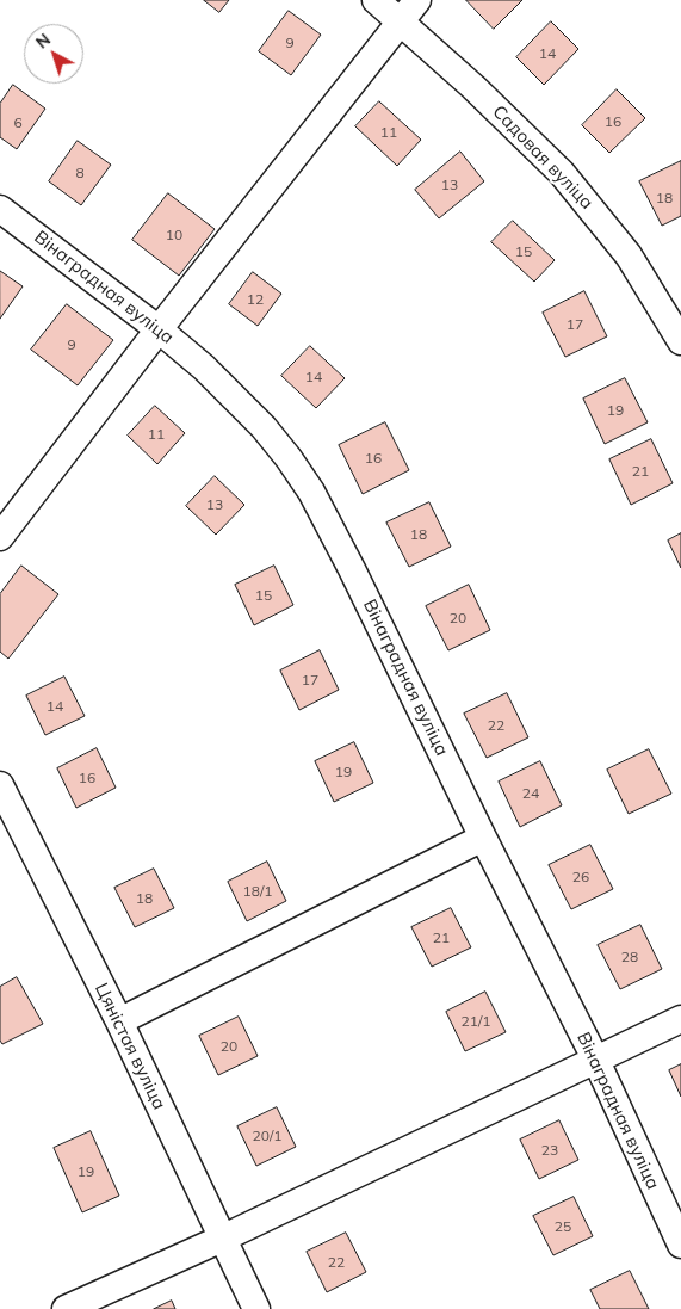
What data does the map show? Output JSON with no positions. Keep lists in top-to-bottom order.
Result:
{
  "streets": {
    "street": ["Садовая вуліца", "Вінаградная вуліца", "Цяністая вуліца"]
  },
  "house_numbers": [
    "9",
    "14",
    "16",
    "6",
    "11",
    "8",
    "13",
    "18",
    "10",
    "15",
    "12",
    "17",
    "9",
    "14",
    "19",
    "11",
    "16",
    "21",
    "13",
    "18",
    "15",
    "20",
    "17",
    "14",
    "22",
    "19",
    "16",
    "24",
    "26",
    "18/1",
    "18",
    "21",
    "28",
    "21/1",
    "20",
    "20/1",
    "23",
    "19",
    "25",
    "22"
  ],
  "north": "top left"
}
